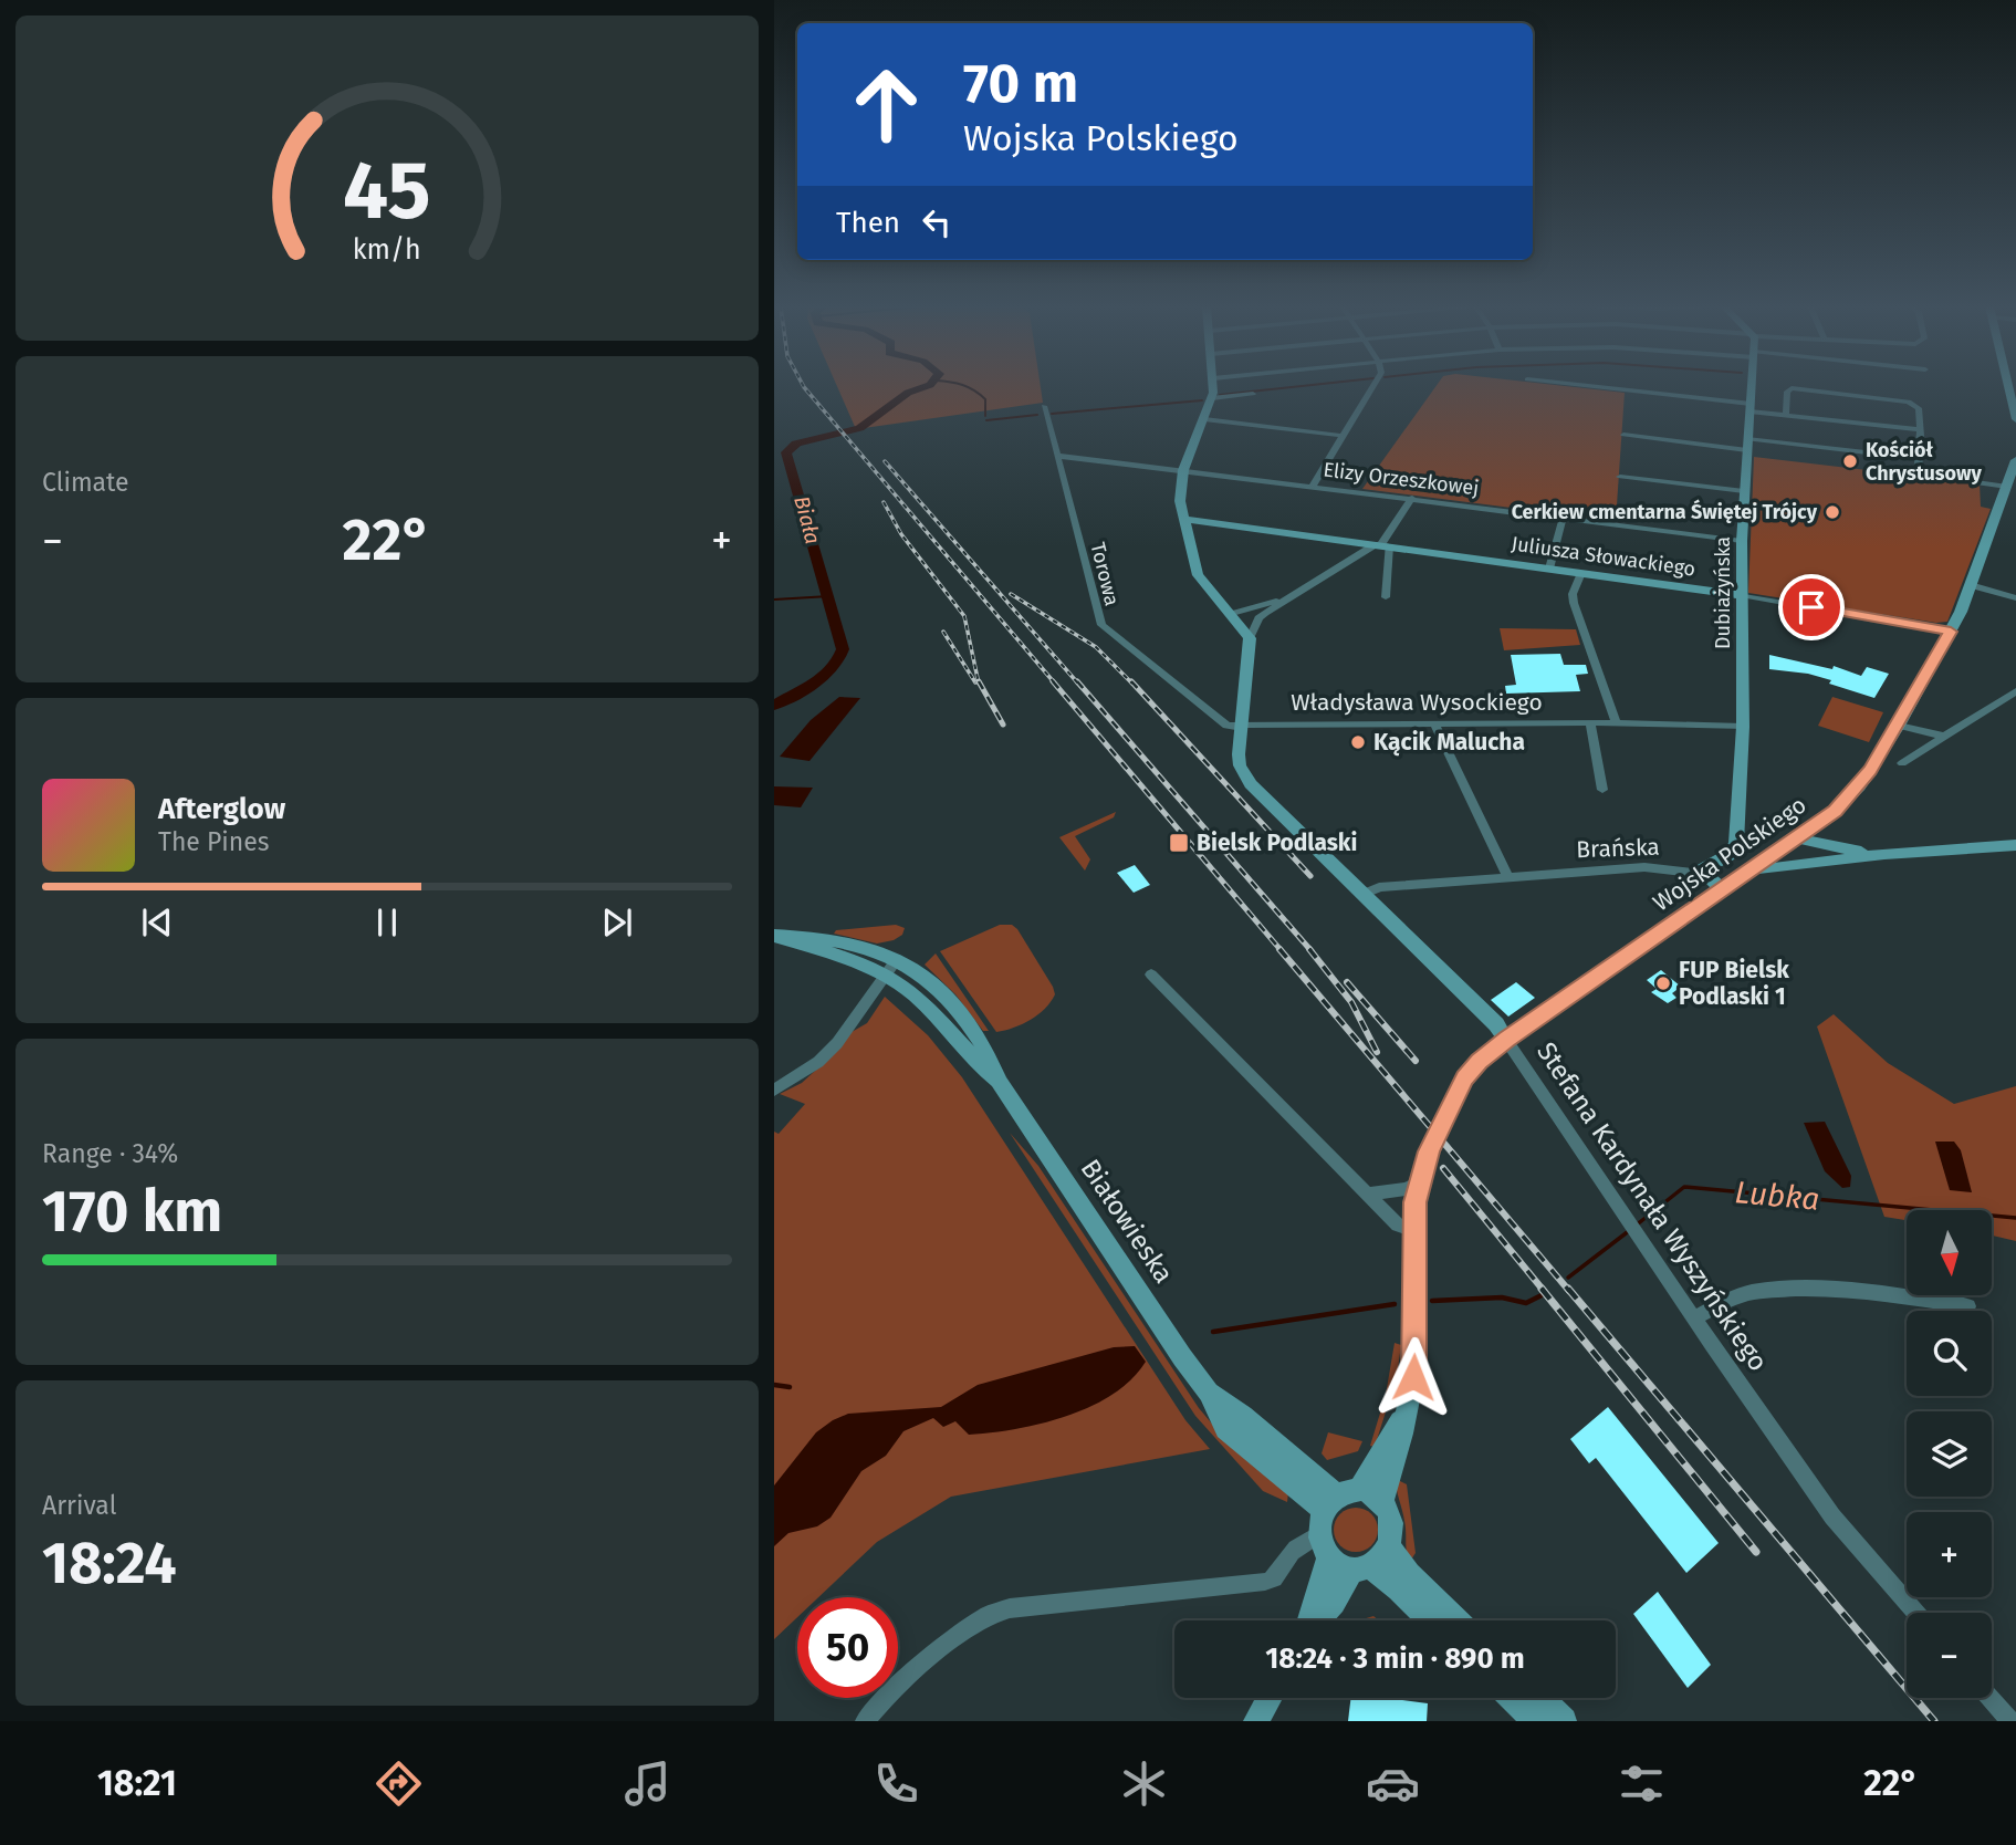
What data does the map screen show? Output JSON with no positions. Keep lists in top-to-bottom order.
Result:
{
  "streets": {
    "street": [
      "Elizy Orzeszkowej",
      "Juliusza Słowackiego",
      "Torowa",
      "Dubiażyńska",
      "Władysława Wysockiego",
      "Brańska",
      "Wojska Polskiego",
      "Stefana Kardynała Wyszyńskiego",
      "Białowieska"
    ]
  },
  "crossings": [
    ["Elizy Orzeszkowej", "Torowa"],
    ["Elizy Orzeszkowej", "Dubiażyńska"],
    ["Juliusza Słowackiego", "Dubiażyńska"],
    ["Juliusza Słowackiego", "Wojska Polskiego"],
    ["Torowa", "Władysława Wysockiego"],
    ["Torowa", "Stefana Kardynała Wyszyńskiego"],
    ["Dubiażyńska", "Władysława Wysockiego"],
    ["Dubiażyńska", "Brańska"],
    ["Władysława Wysockiego", "Stefana Kardynała Wyszyńskiego"],
    ["Brańska", "Stefana Kardynała Wyszyńskiego"],
    ["Wojska Polskiego", "Stefana Kardynała Wyszyńskiego"]
  ],
  "water": ["Biała", "Lubka"],
  "places": {
    "other": [
      "Kościół Chrystusowy",
      "Cerkiew cmentarna Świętej Trójcy",
      "Kącik Malucha",
      "FUP Bielsk Podlaski 1"
    ],
    "transit": ["Bielsk Podlaski"]
  },
  "north": "bottom",
  "page": {
    "turn": ["70 m", "Wojska Polskiego"],
    "then": "Then",
    "tile": [
      "Climate",
      ["Range · 34%", "170 km"],
      ["Arrival", "18:24"]
    ],
    "heat": ["−", "22°", "+"],
    "song": ["Afterglow", "The Pines"],
    "map_buttons": ["+", "−"],
    "limit": "50",
    "trip": "18:24 · 3 min · 890 m",
    "tabs": ["18:21", "22°"],
    "gauge": ["45", "km/h"]
  }
}
